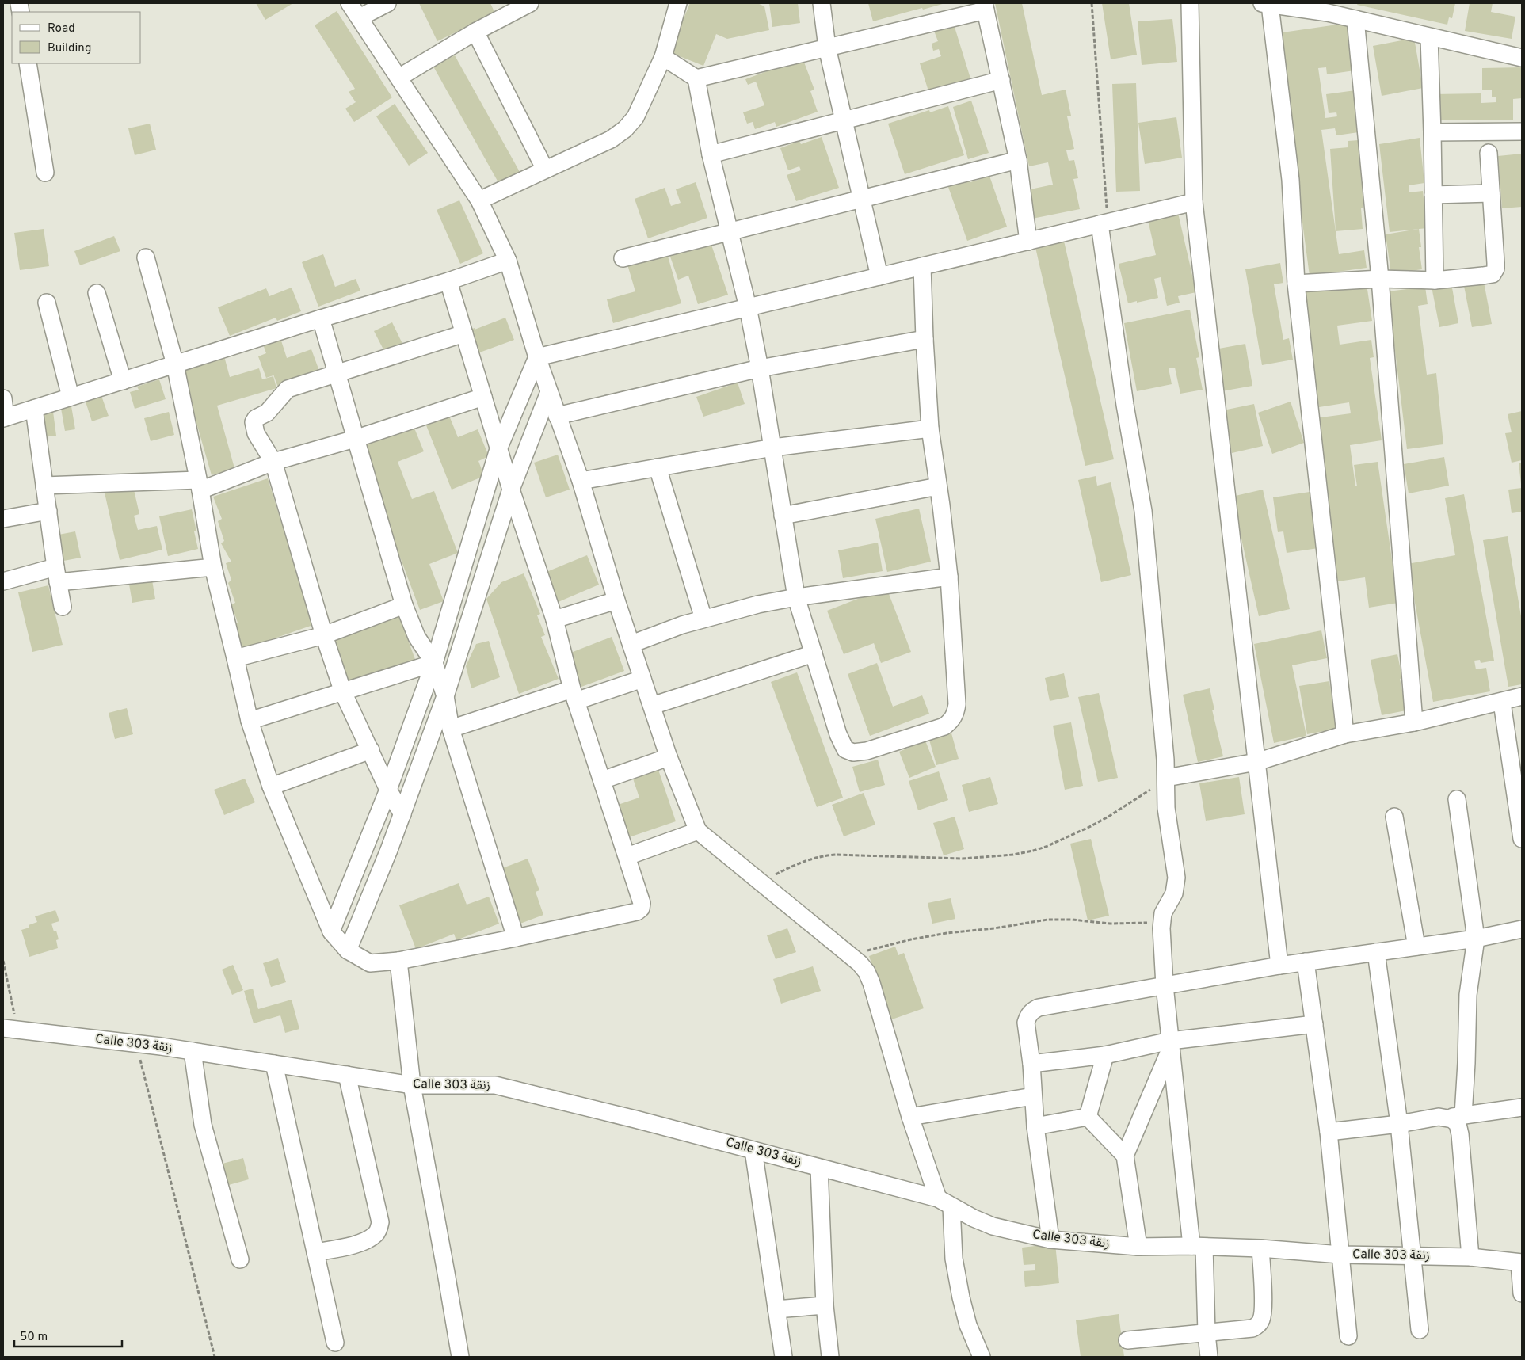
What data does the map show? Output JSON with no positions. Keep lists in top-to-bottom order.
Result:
{
  "streets": {
    "street": ["Calle 303 زنقة"]
  },
  "legend": ["Road", "Building"],
  "scale_bar": "50 m"
}
